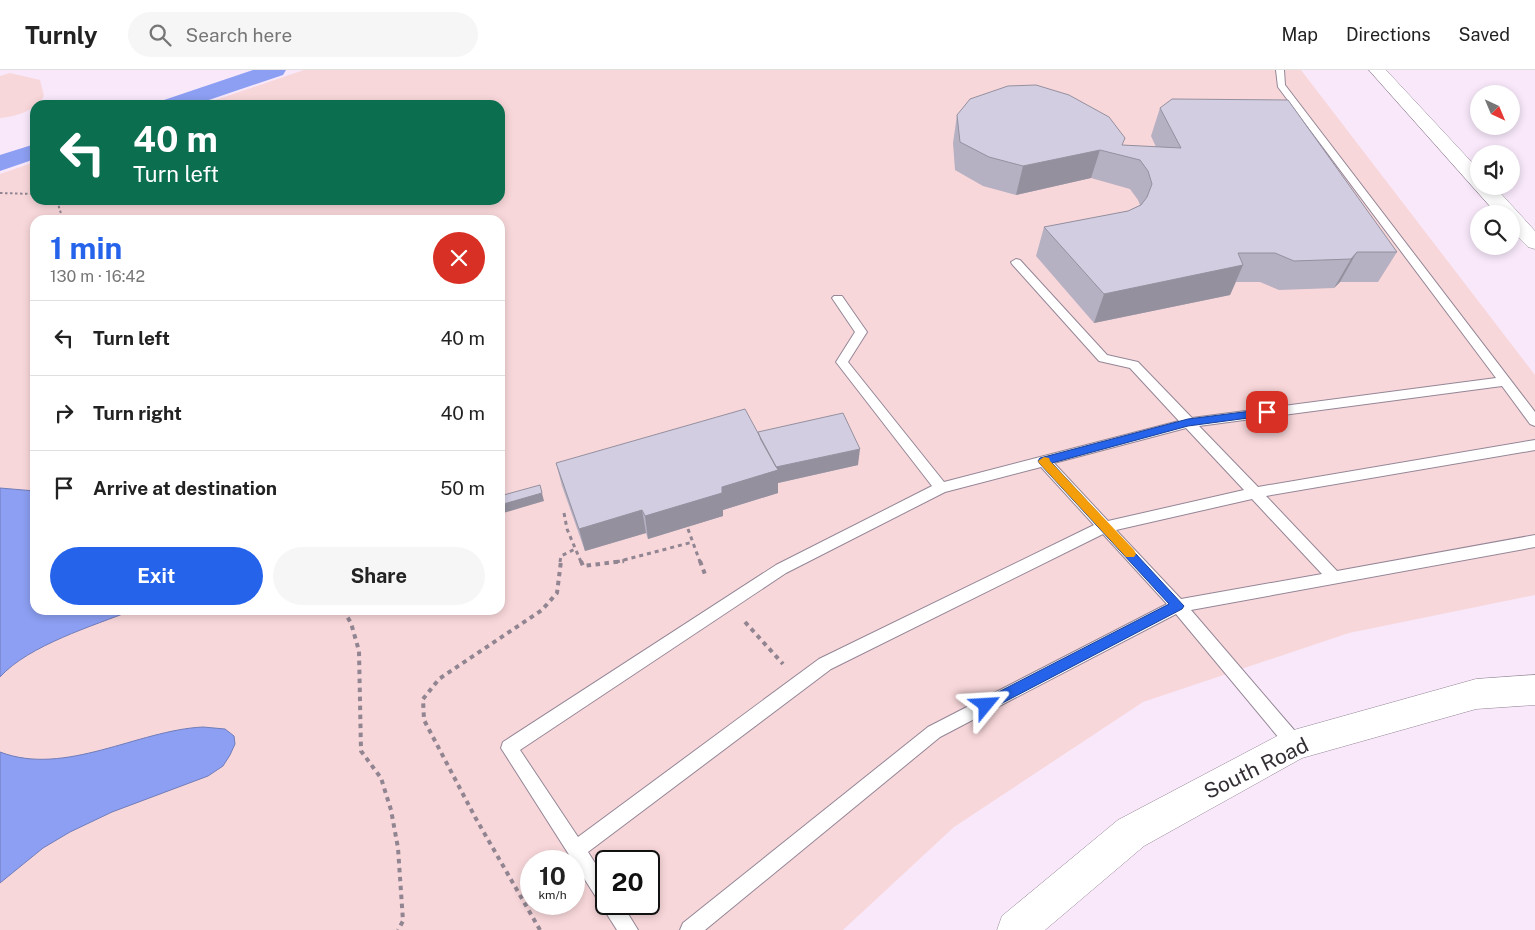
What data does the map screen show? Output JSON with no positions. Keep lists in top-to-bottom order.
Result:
{
  "streets": {
    "street": ["South Road"]
  },
  "north": "bottom right",
  "page": {
    "header": "Turnly",
    "search": "Search here",
    "nav": ["Map", "Directions", "Saved"],
    "turn": ["40 m", "Turn left"],
    "heading": ["1 min", "130 m · 16:42"],
    "list": [
      {
        "name": "Turn left",
        "value": "40 m"
      },
      {
        "name": "Turn right",
        "value": "40 m"
      },
      {
        "name": "Arrive at destination",
        "value": "50 m"
      }
    ],
    "buttons": ["Exit", "Share"],
    "speed": "10 km/h",
    "limit": "20"
  }
}
